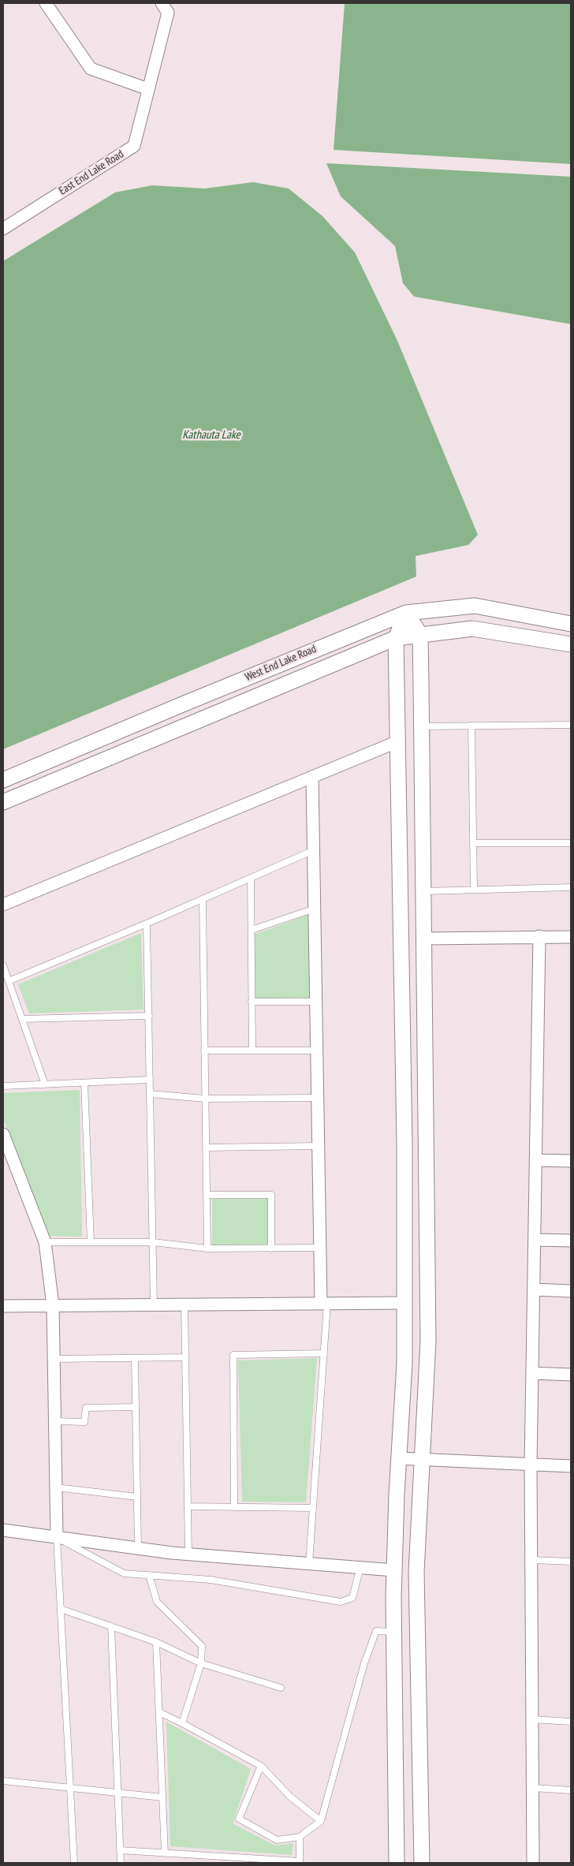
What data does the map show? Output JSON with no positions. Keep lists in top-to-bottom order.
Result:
{
  "streets": {
    "street": ["East End Lake Road", "West End Lake Road"]
  },
  "water": ["Kathauta Lake"]
}
